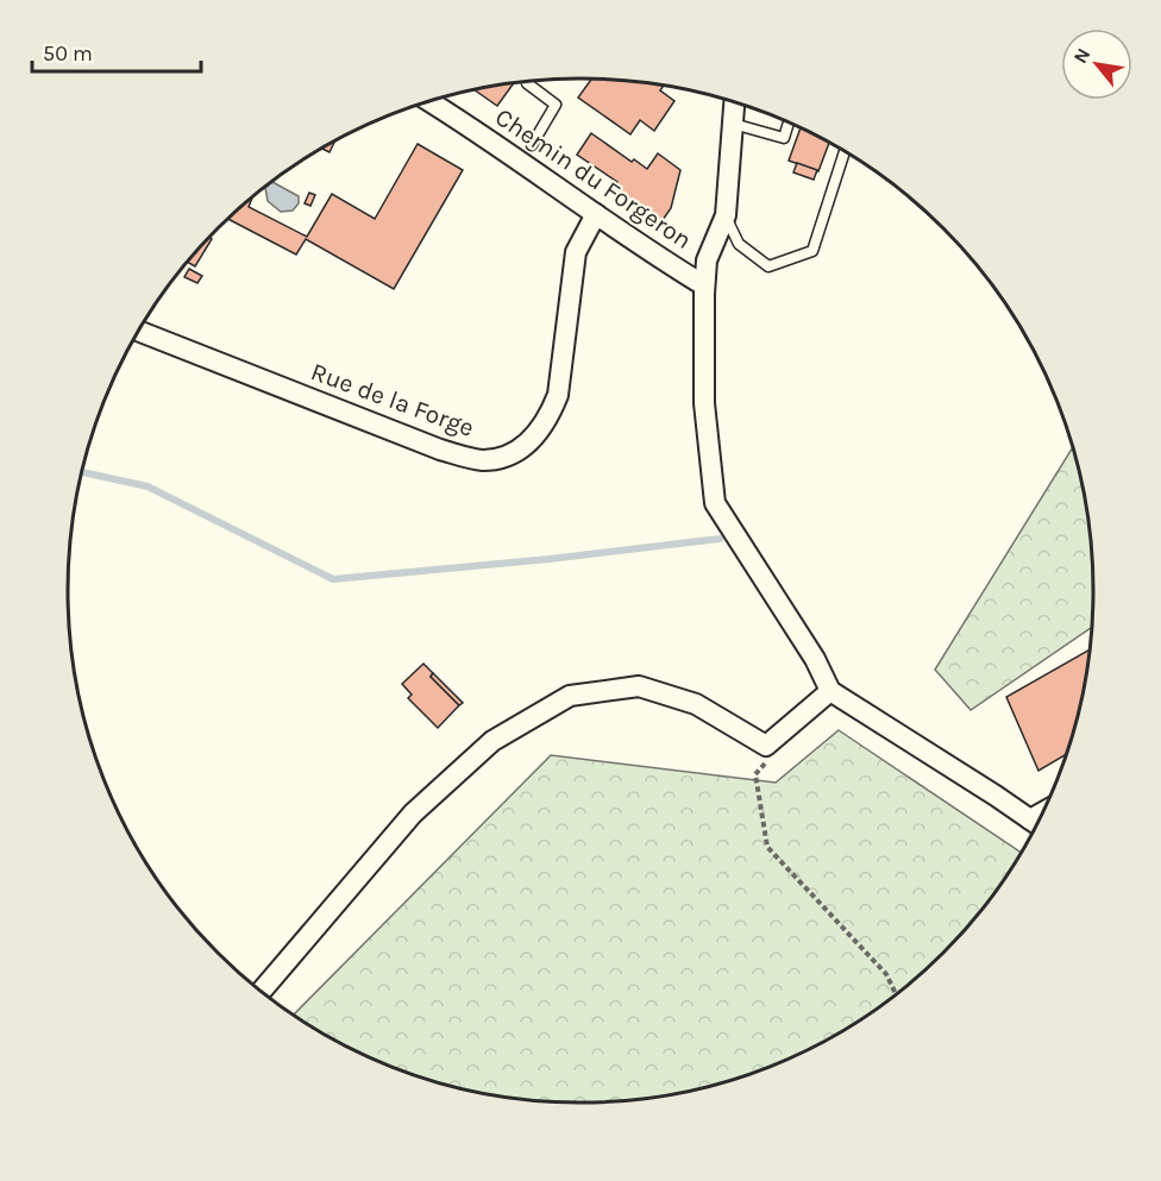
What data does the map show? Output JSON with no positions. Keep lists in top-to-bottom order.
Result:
{
  "streets": {
    "street": ["Chemin du Forgeron", "Rue de la Forge"]
  },
  "crossings": [
    ["Chemin du Forgeron", "Rue de la Forge"]
  ],
  "scale_bar": "50 m",
  "north": "top left"
}
